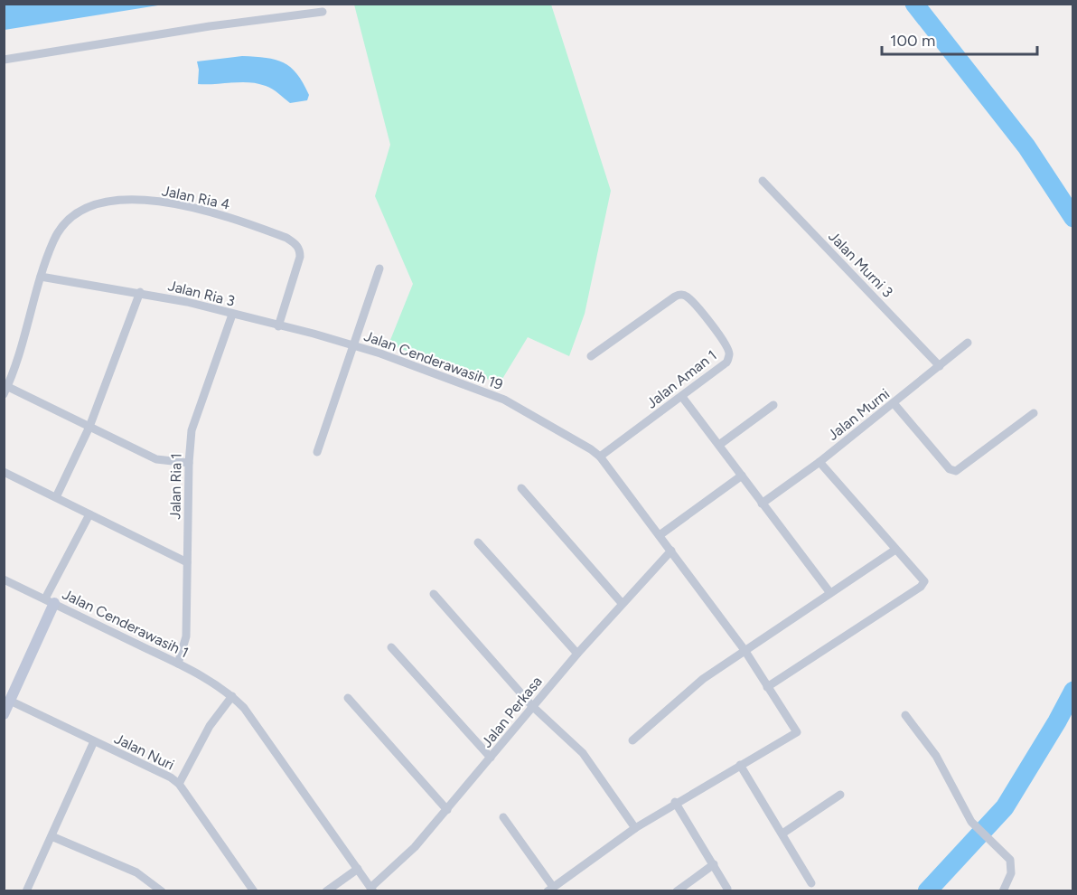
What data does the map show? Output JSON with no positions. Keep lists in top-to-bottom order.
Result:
{
  "streets": {
    "street": [
      "Jalan Ria 4",
      "Jalan Murni 3",
      "Jalan Ria 3",
      "Jalan Cenderawasih 19",
      "Jalan Aman 1",
      "Jalan Murni",
      "Jalan Ria 1",
      "Jalan Cenderawasih 1",
      "Jalan Perkasa",
      "Jalan Nuri"
    ]
  },
  "crossings": [
    ["Jalan Ria 4", "Jalan Ria 3"],
    ["Jalan Murni 3", "Jalan Murni"],
    ["Jalan Ria 3", "Jalan Cenderawasih 19"],
    ["Jalan Ria 3", "Jalan Ria 1"],
    ["Jalan Cenderawasih 19", "Jalan Aman 1"],
    ["Jalan Cenderawasih 19", "Jalan Perkasa"],
    ["Jalan Ria 1", "Jalan Cenderawasih 1"],
    ["Jalan Cenderawasih 1", "Jalan Perkasa"]
  ],
  "scale_bar": "100 m"
}
